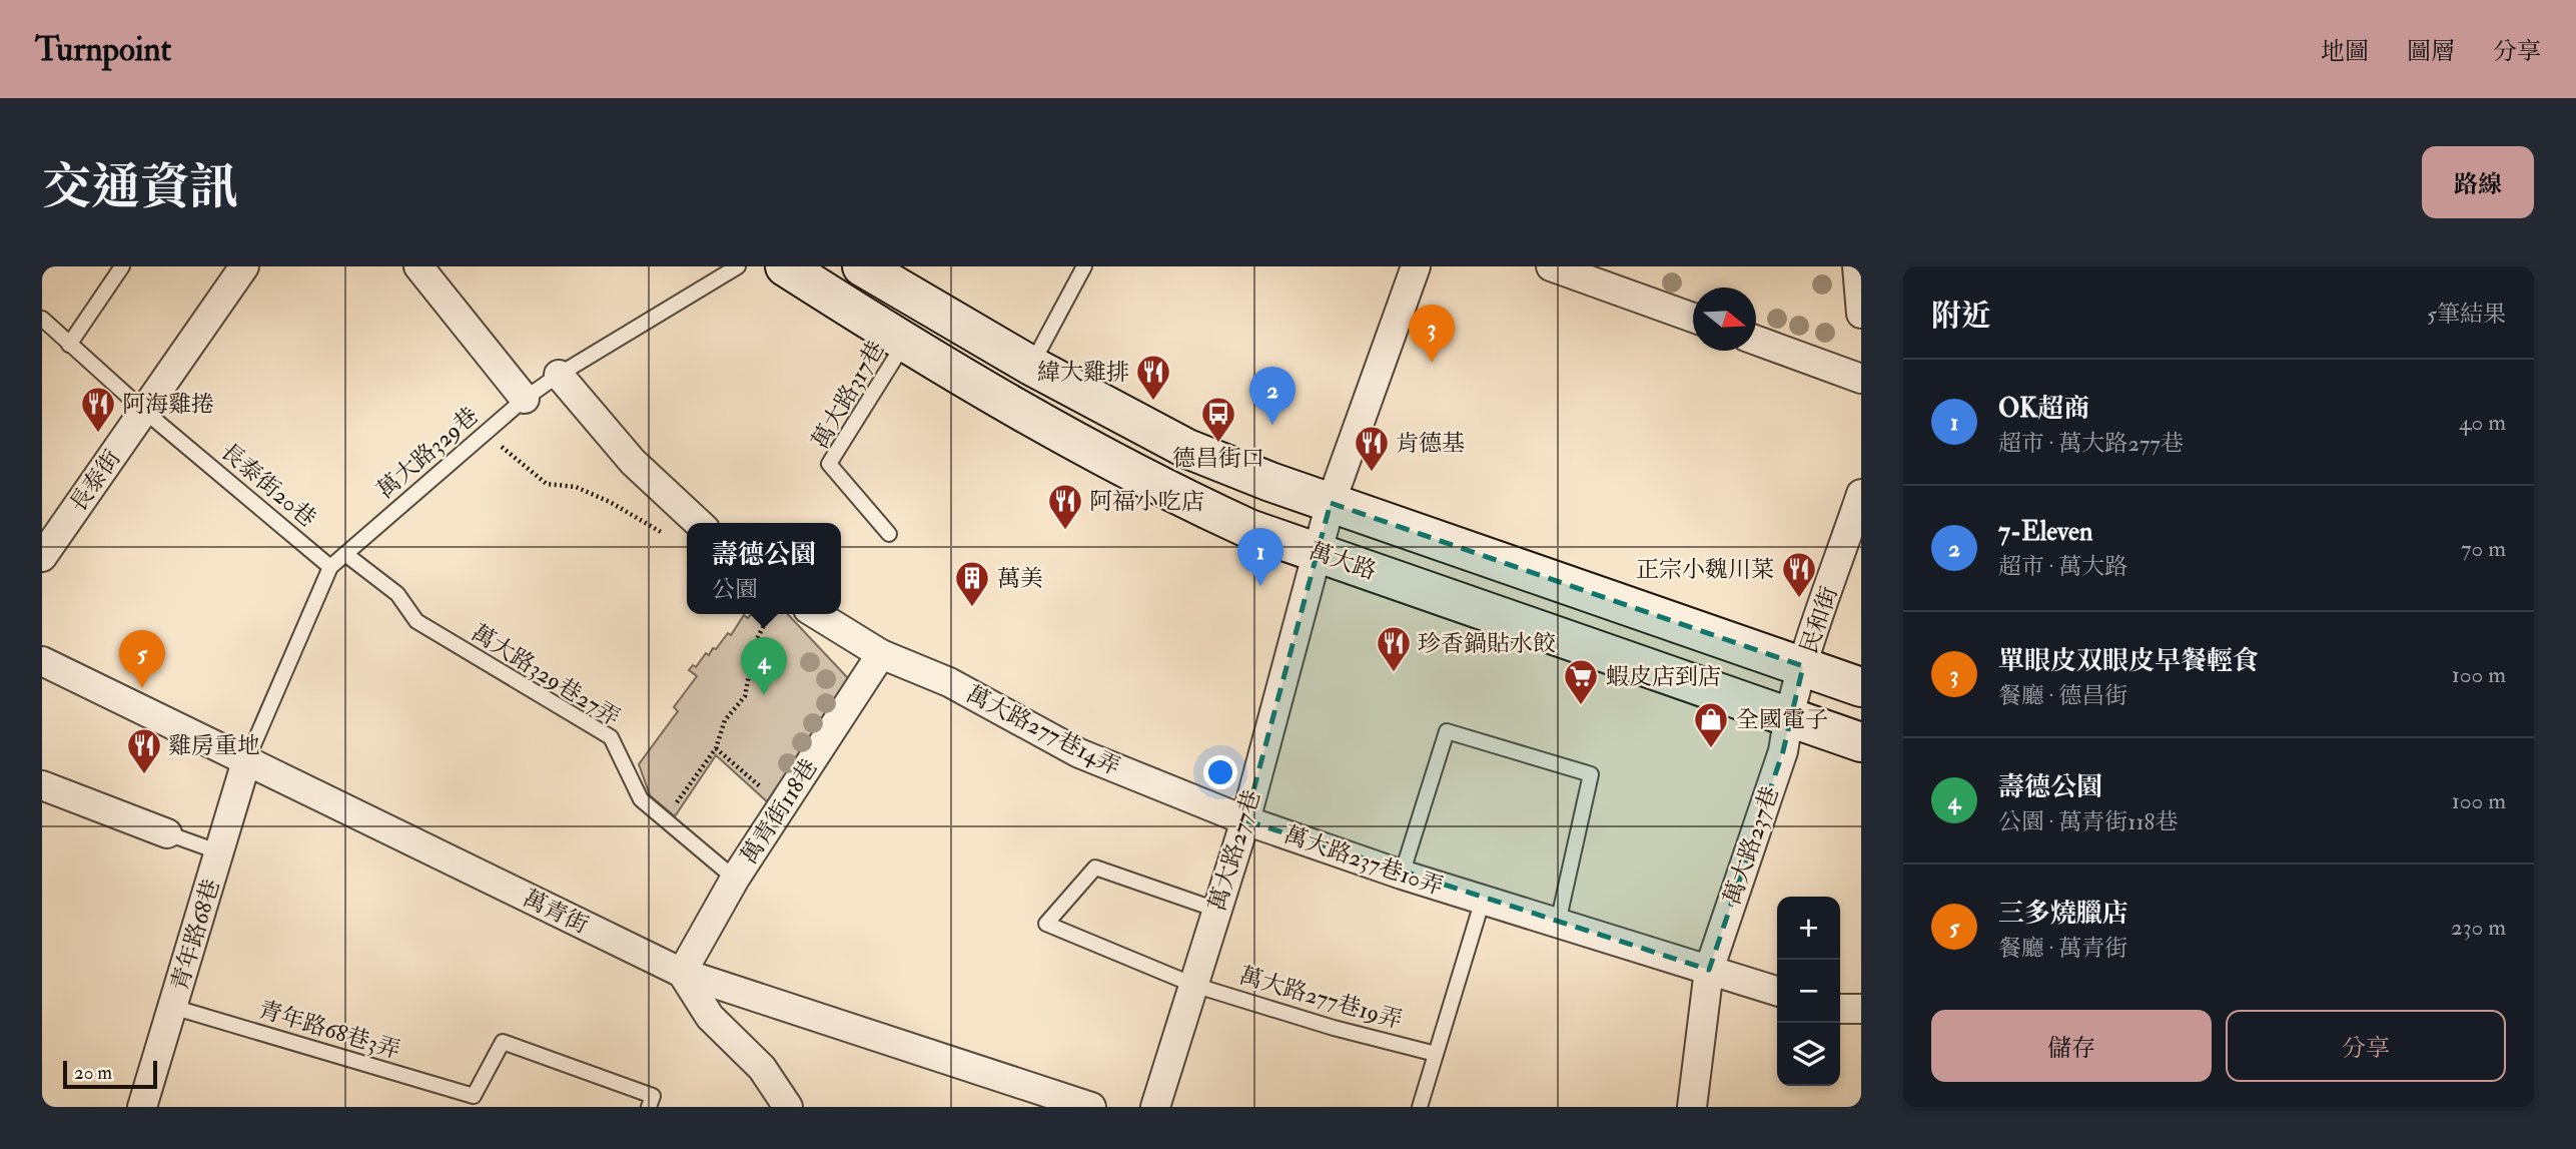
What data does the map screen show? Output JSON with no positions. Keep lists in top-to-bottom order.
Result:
{
  "streets": {
    "main road": ["萬大路"],
    "street": [
      "長泰街",
      "民和街",
      "萬大路277巷14弄",
      "萬青街118巷",
      "萬大路237巷",
      "萬大路277巷",
      "萬大路237巷10弄",
      "萬青街",
      "青年路68巷"
    ],
    "lane": [
      "萬大路317巷",
      "萬大路329巷",
      "長泰街20巷",
      "萬大路329巷27弄",
      "萬大路277巷19弄",
      "青年路68巷3弄"
    ]
  },
  "crossings": [
    ["萬大路317巷", "萬大路"],
    ["萬大路329巷", "長泰街20巷"],
    ["萬大路329巷", "萬大路329巷27弄"],
    ["萬大路329巷", "萬青街"],
    ["萬大路329巷", "青年路68巷"],
    ["長泰街", "長泰街20巷"],
    ["萬大路", "民和街"],
    ["萬大路", "萬大路237巷"],
    ["萬大路", "萬大路277巷"],
    ["民和街", "萬大路237巷"],
    ["萬大路329巷27弄", "萬青街118巷"],
    ["萬大路277巷14弄", "萬青街118巷"],
    ["萬大路277巷14弄", "萬大路277巷"],
    ["萬大路277巷14弄", "萬大路237巷10弄"],
    ["萬青街118巷", "萬青街"],
    ["萬大路237巷", "萬大路237巷10弄"],
    ["萬大路277巷", "萬大路237巷10弄"],
    ["萬大路277巷", "萬大路277巷19弄"],
    ["萬青街", "青年路68巷"],
    ["青年路68巷", "青年路68巷3弄"]
  ],
  "places": {
    "restaurant": [
      "緯大雞排",
      "阿海雞捲",
      "肯德基",
      "阿福小吃店",
      "正宗小魏川菜",
      "珍香鍋貼水餃",
      "雞房重地"
    ],
    "bus stop": ["德昌街口"],
    "building": ["萬美"],
    "supermarket": ["蝦皮店到店"],
    "shop": ["全國電子"]
  },
  "scale_bar": "20 m",
  "north": "right",
  "page": {
    "header": "Turnpoint",
    "nav": ["地圖", "圖層", "分享"],
    "buttons": [
      "路線",
      ["儲存", "分享"]
    ],
    "title": "交通資訊",
    "heading": ["附近", "5筆結果"],
    "pins": [
      "3",
      "2",
      "1",
      "5",
      "4"
    ],
    "list": [
      {
        "mark": "1",
        "name": "OK超商",
        "note": "超市 · 萬大路277巷",
        "value": "40 m"
      },
      {
        "mark": "2",
        "name": "7-Eleven",
        "note": "超市 · 萬大路",
        "value": "70 m"
      },
      {
        "mark": "3",
        "name": "單眼皮双眼皮早餐輕食",
        "note": "餐廳 · 德昌街",
        "value": "100 m"
      },
      {
        "mark": "4",
        "name": "壽德公園",
        "note": "公園 · 萬青街118巷",
        "value": "100 m"
      },
      {
        "mark": "5",
        "name": "三多燒臘店",
        "note": "餐廳 · 萬青街",
        "value": "230 m"
      }
    ],
    "popup": ["壽德公園", "公園"],
    "map_buttons": ["+", "−"],
    "scale": "20 m"
  }
}
